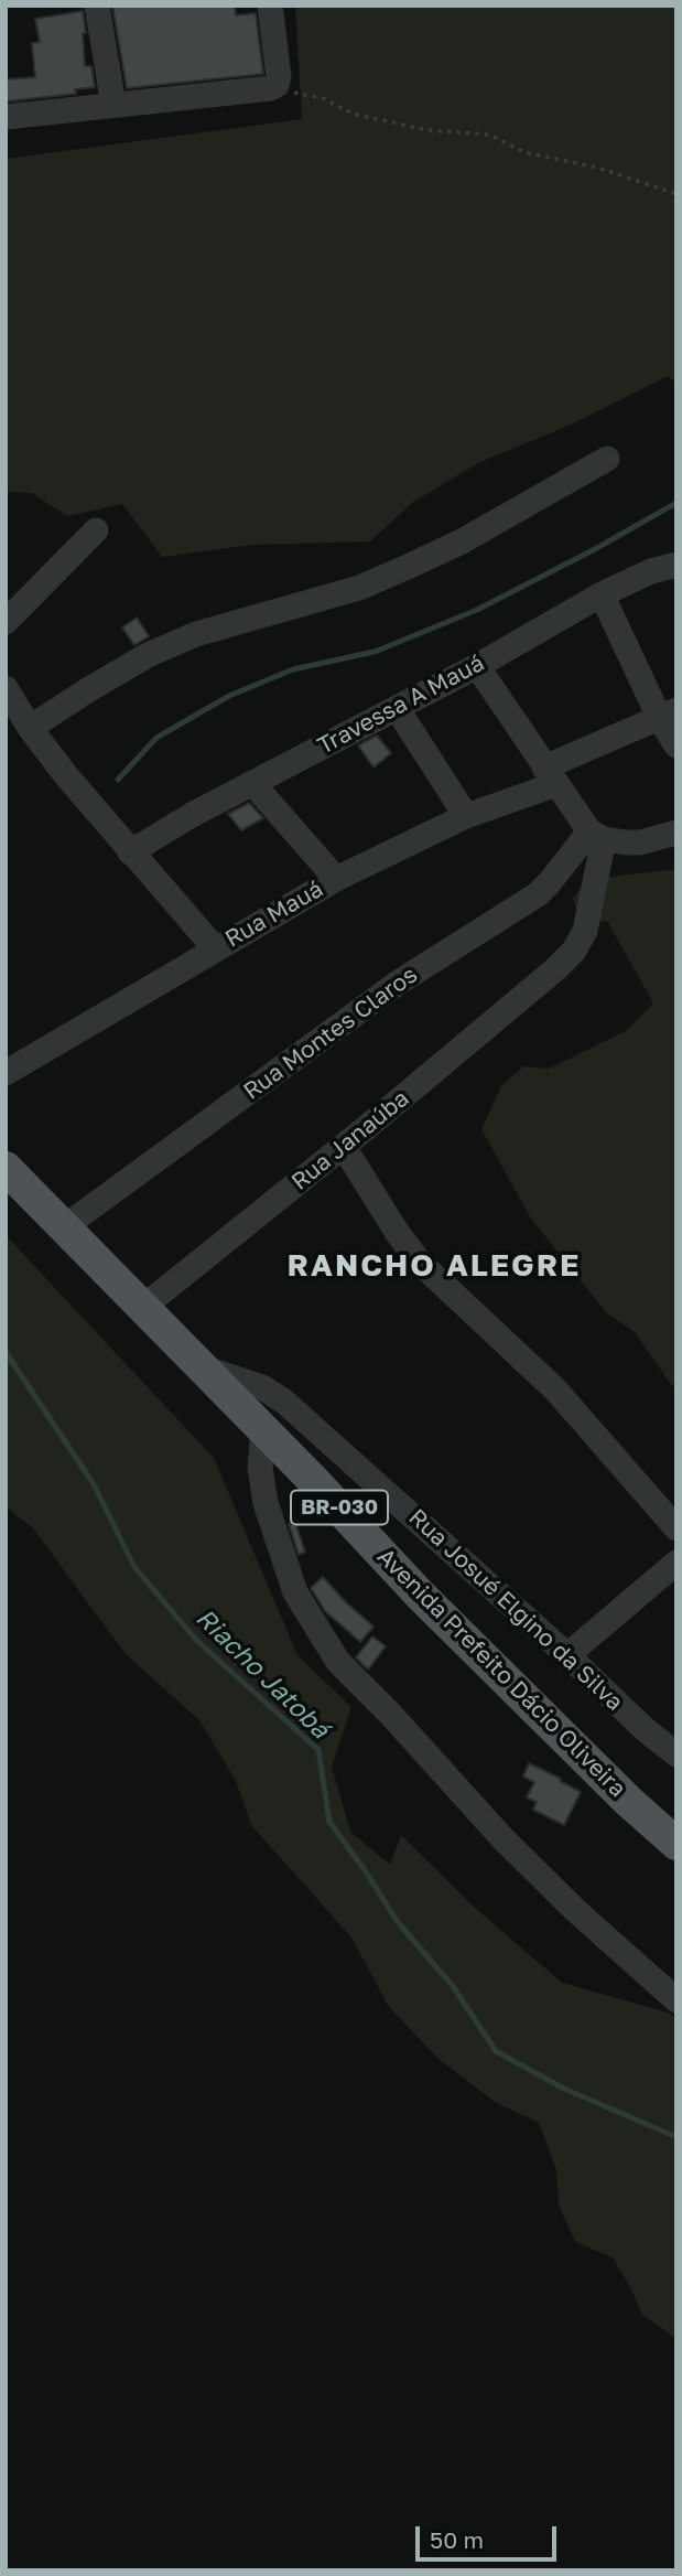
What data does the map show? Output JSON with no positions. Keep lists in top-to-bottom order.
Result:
{
  "streets": {
    "main road": ["BR-030", "Avenida Prefeito Dácio Oliveira"],
    "street": [
      "Travessa A Mauá",
      "Rua Mauá",
      "Rua Montes Claros",
      "Rua Janaúba",
      "Rua Josué Elgino da Silva"
    ]
  },
  "crossings": [
    ["Rua Montes Claros", "Rua Janaúba"],
    ["Rua Montes Claros", "Avenida Prefeito Dácio Oliveira"],
    ["Rua Janaúba", "Avenida Prefeito Dácio Oliveira"],
    ["Rua Josué Elgino da Silva", "Avenida Prefeito Dácio Oliveira"]
  ],
  "districts": ["RANCHO ALEGRE"],
  "water": ["Riacho Jatobá"],
  "scale_bar": "50 m"
}
